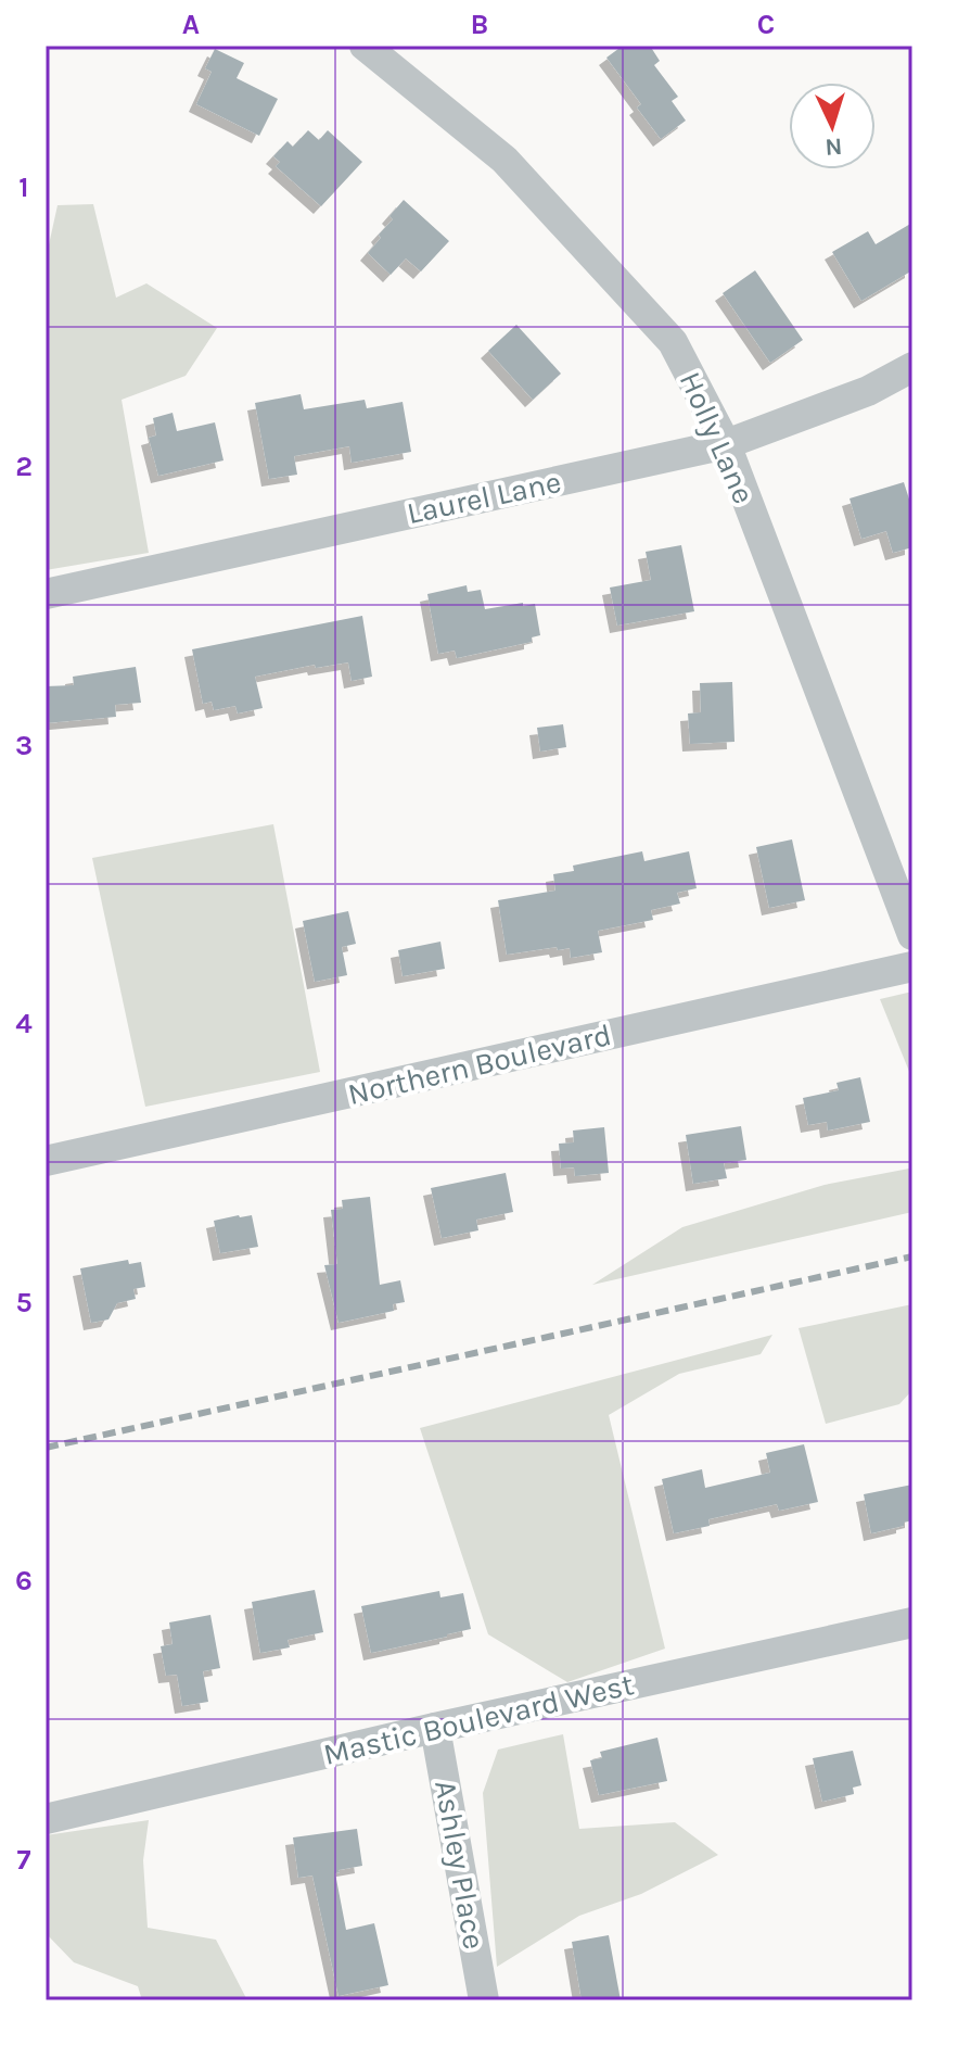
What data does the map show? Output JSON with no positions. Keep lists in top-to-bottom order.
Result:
{
  "streets": {
    "street": [
      "Holly Lane",
      "Laurel Lane",
      "Northern Boulevard",
      "Mastic Boulevard West",
      "Ashley Place"
    ]
  },
  "crossings": [
    ["Holly Lane", "Laurel Lane"],
    ["Mastic Boulevard West", "Ashley Place"]
  ],
  "north": "bottom",
  "grid": {
    "columns": ["A", "B", "C"],
    "rows": [
      "1",
      "2",
      "3",
      "4",
      "5",
      "6",
      "7"
    ]
  }
}
